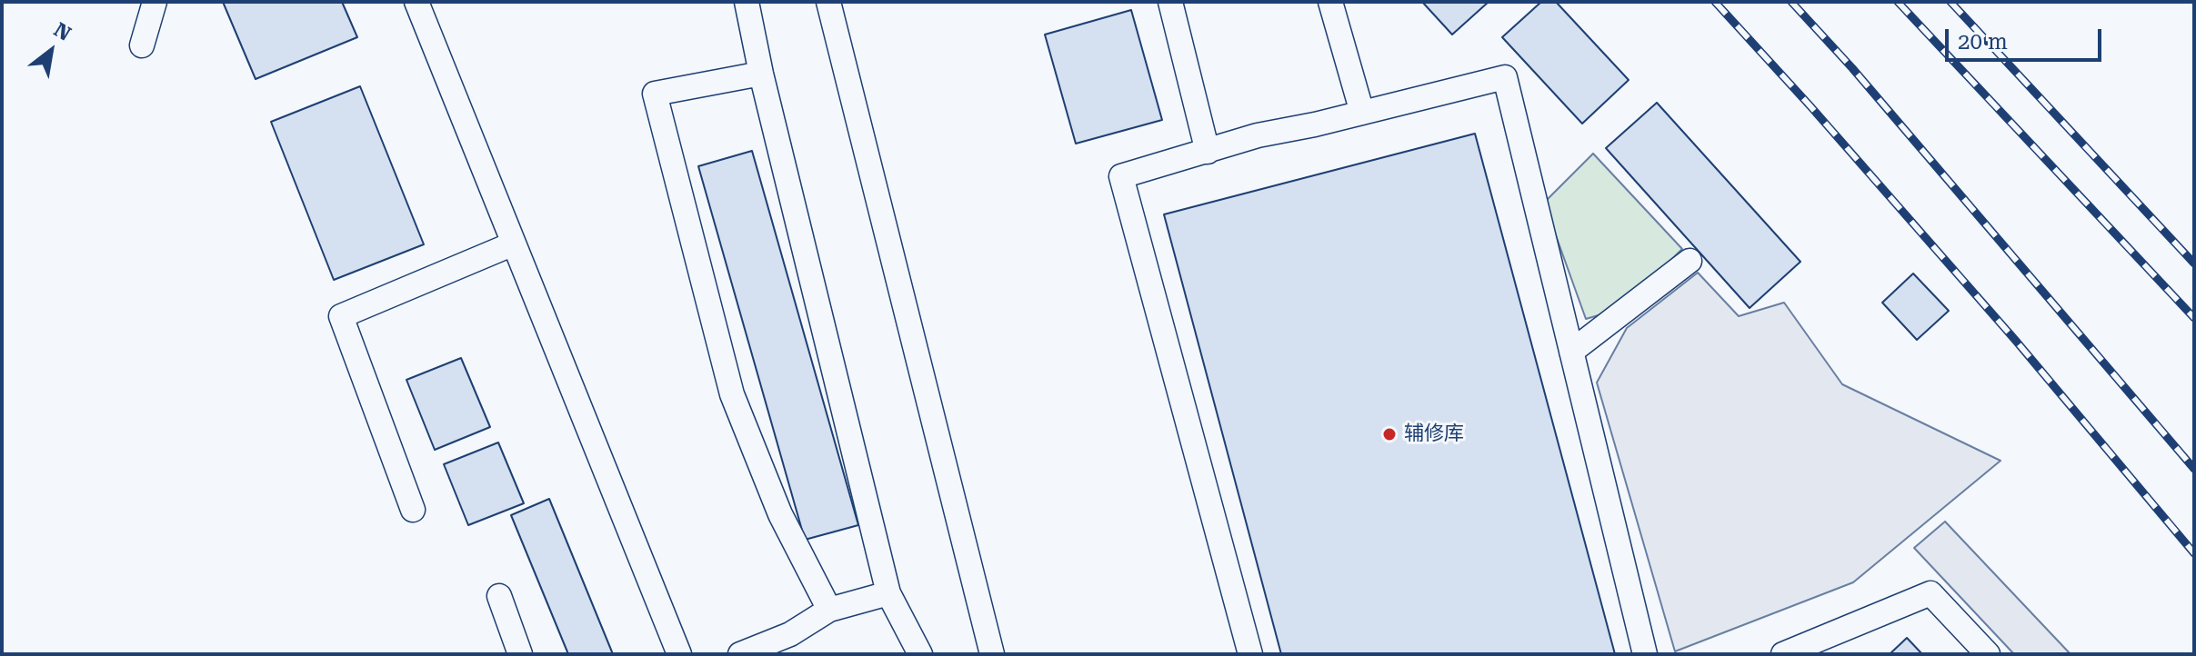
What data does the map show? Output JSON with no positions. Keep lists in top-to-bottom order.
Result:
{
  "places": ["辅修库"],
  "scale_bar": "20 m",
  "north": "top right"
}
